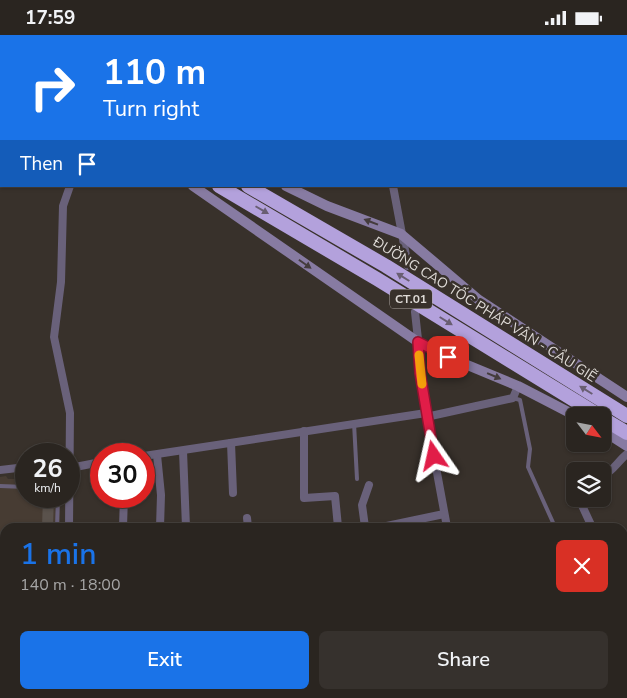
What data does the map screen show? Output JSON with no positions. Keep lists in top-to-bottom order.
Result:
{
  "streets": {
    "highway": ["CT.01", "ĐƯỜNG CAO TỐC PHÁP VÂN - CẦU GIẼ"]
  },
  "north": "bottom right",
  "page": {
    "status": "17:59",
    "turn": ["110 m", "Turn right"],
    "then": "Then",
    "speed": "26 km/h",
    "limit": "30",
    "heading": ["1 min", "140 m · 18:00"],
    "buttons": ["Exit", "Share"]
  }
}
